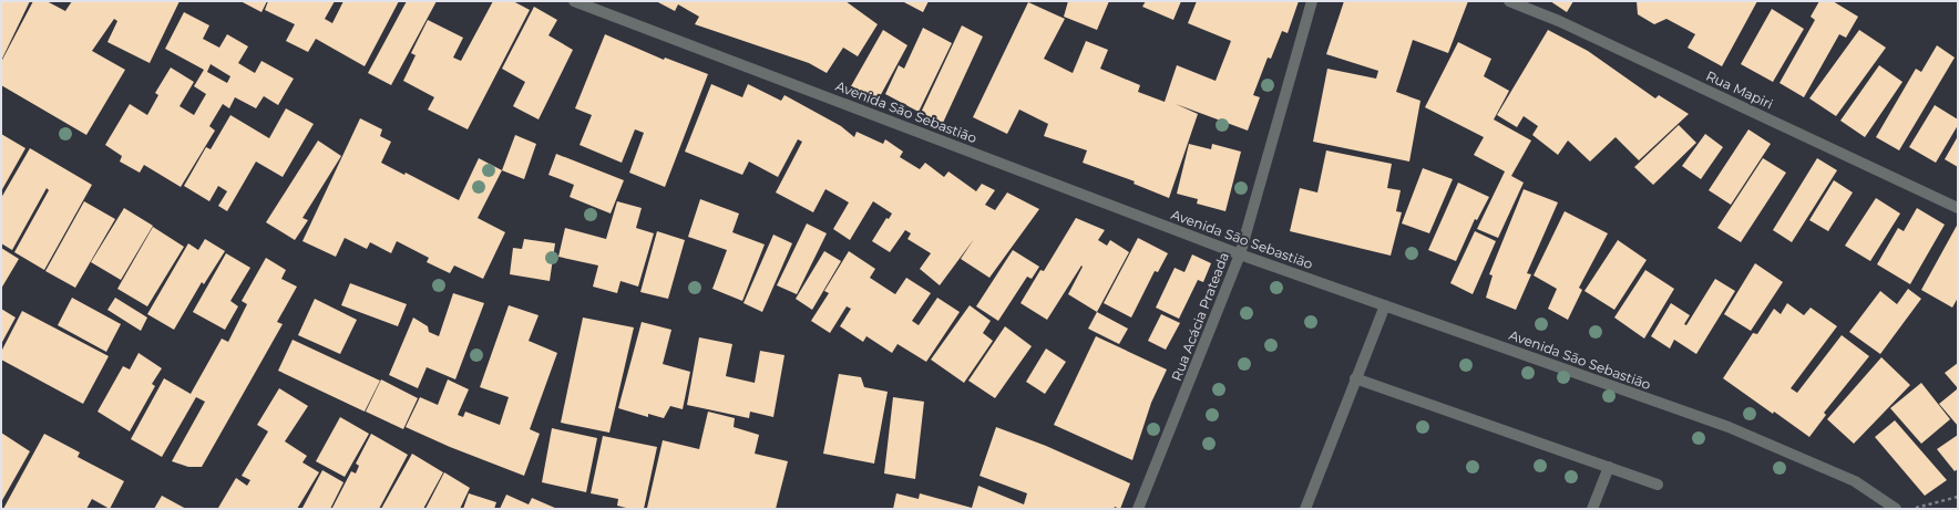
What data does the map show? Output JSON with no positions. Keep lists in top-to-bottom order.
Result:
{
  "streets": {
    "street": ["Rua Mapiri", "Avenida São Sebastião", "Rua Acácia Prateada"]
  },
  "crossings": [
    ["Avenida São Sebastião", "Rua Acácia Prateada"]
  ]
}
